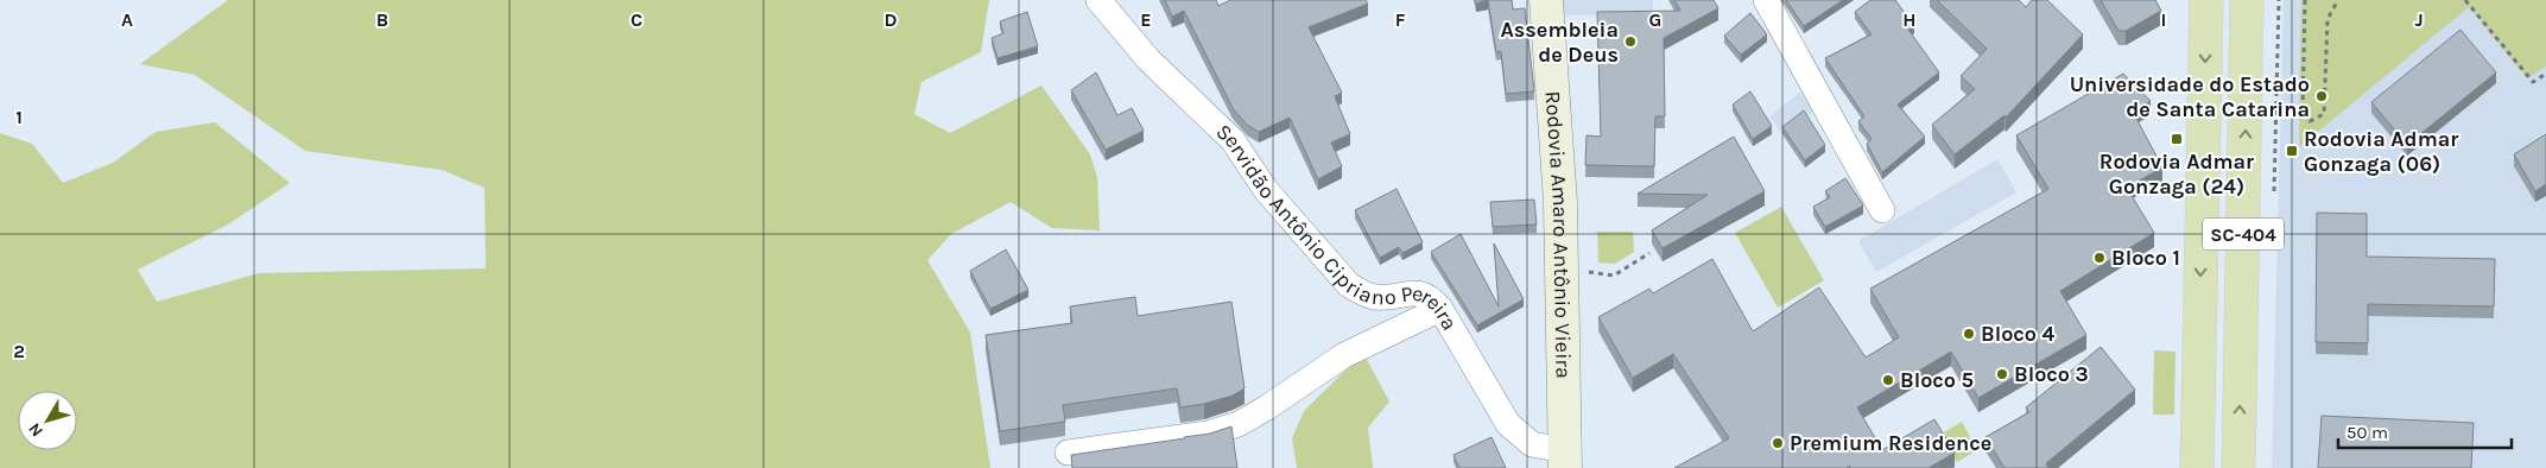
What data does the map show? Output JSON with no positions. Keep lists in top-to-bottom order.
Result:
{
  "streets": {
    "main road": ["Rodovia Amaro Antônio Vieira", "SC-404"],
    "street": ["Servidão Antônio Cipriano Pereira"]
  },
  "crossings": [
    ["Servidão Antônio Cipriano Pereira", "Rodovia Amaro Antônio Vieira"]
  ],
  "places": {
    "other": [
      "Assembleia de Deus",
      "Universidade do Estado de Santa Catarina",
      "Bloco 1",
      "Bloco 4",
      "Bloco 3",
      "Bloco 5",
      "Premium Residence"
    ],
    "transit": ["Rodovia Admar Gonzaga (24)", "Rodovia Admar Gonzaga (06)"]
  },
  "scale_bar": "50 m",
  "north": "bottom left",
  "grid": {
    "columns": [
      "A",
      "B",
      "C",
      "D",
      "E",
      "F",
      "G",
      "H",
      "I",
      "J"
    ],
    "rows": ["1", "2"]
  }
}
